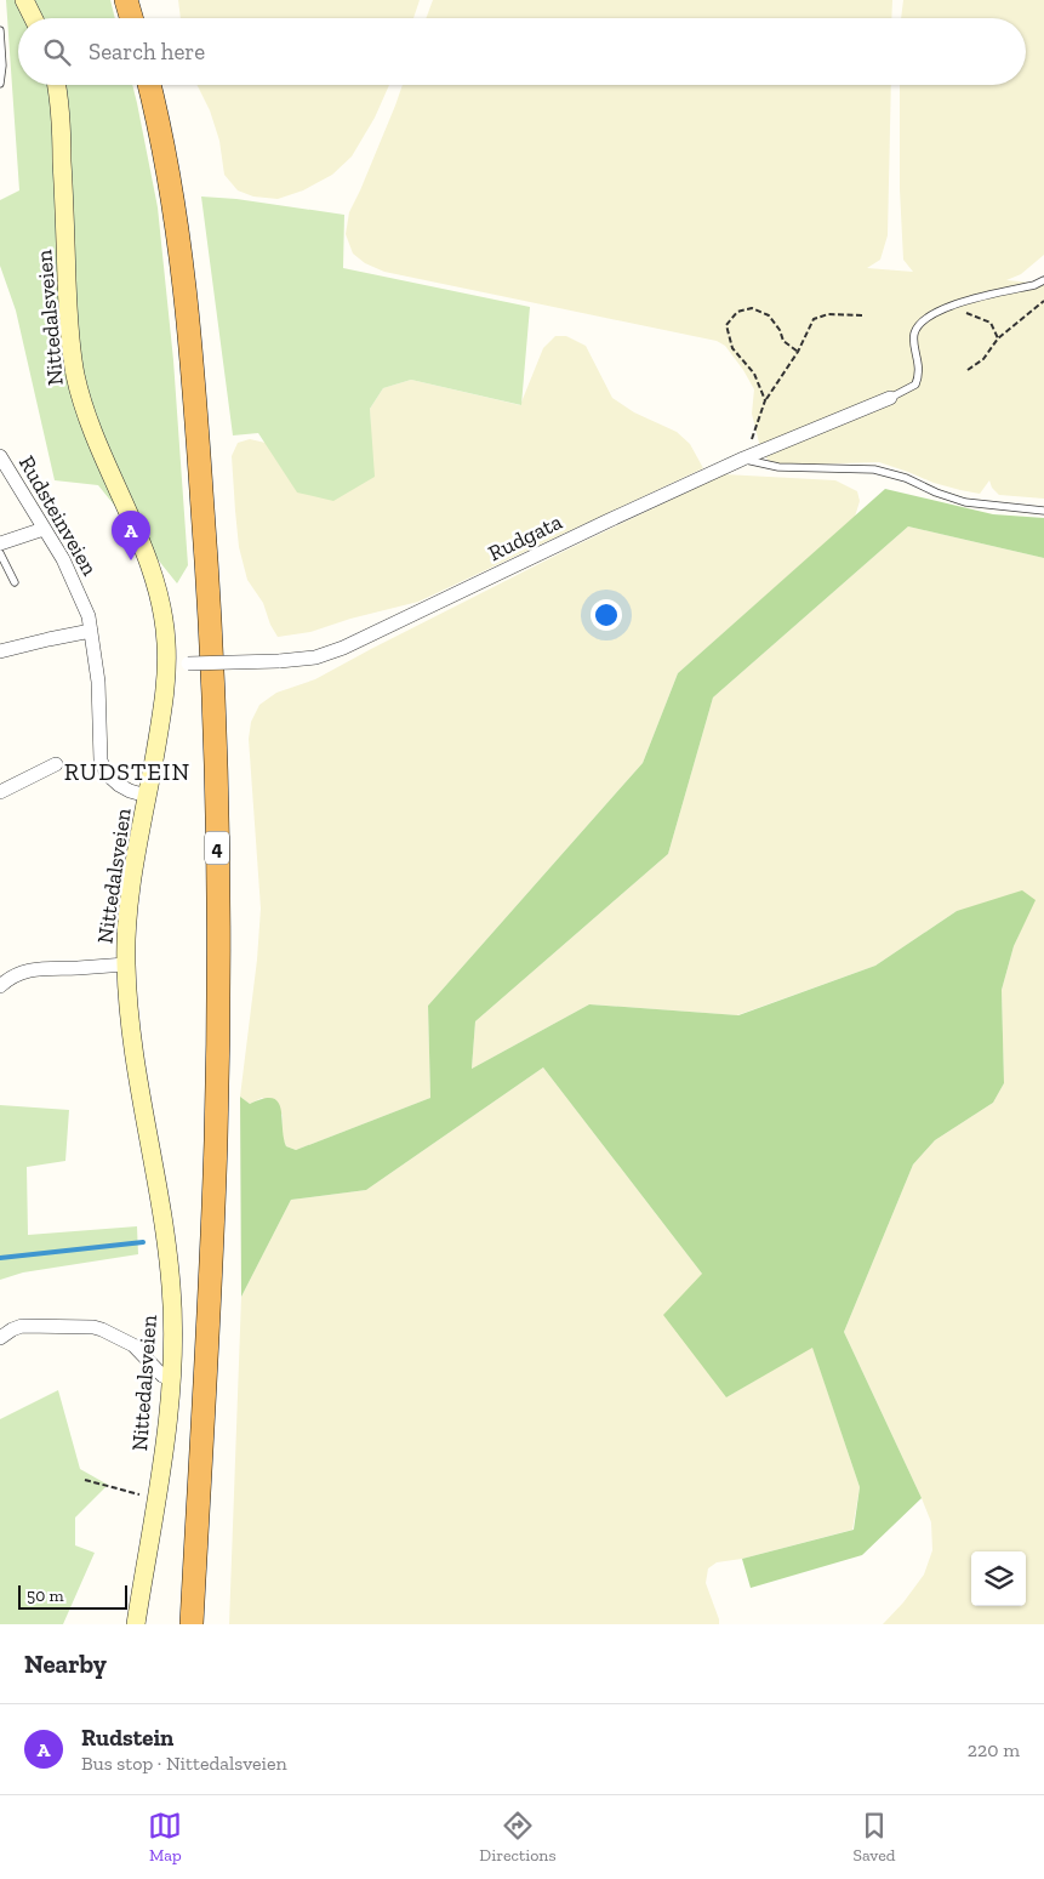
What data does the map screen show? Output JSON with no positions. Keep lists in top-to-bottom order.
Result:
{
  "streets": {
    "highway": ["4"],
    "main road": ["Nittedalsveien"],
    "street": ["Rudsteinveien", "Rudgata"]
  },
  "crossings": [
    ["Nittedalsveien", "Rudsteinveien"],
    ["Nittedalsveien", "Rudgata"]
  ],
  "districts": ["RUDSTEIN"],
  "scale_bar": "50 m",
  "page": {
    "search": "Search here",
    "pins": "A",
    "scale": "50 m",
    "heading": "Nearby",
    "list": [
      {
        "mark": "A",
        "name": "Rudstein",
        "note": "Bus stop · Nittedalsveien",
        "value": "220 m"
      }
    ],
    "nav": ["Map", "Directions", "Saved"]
  }
}
